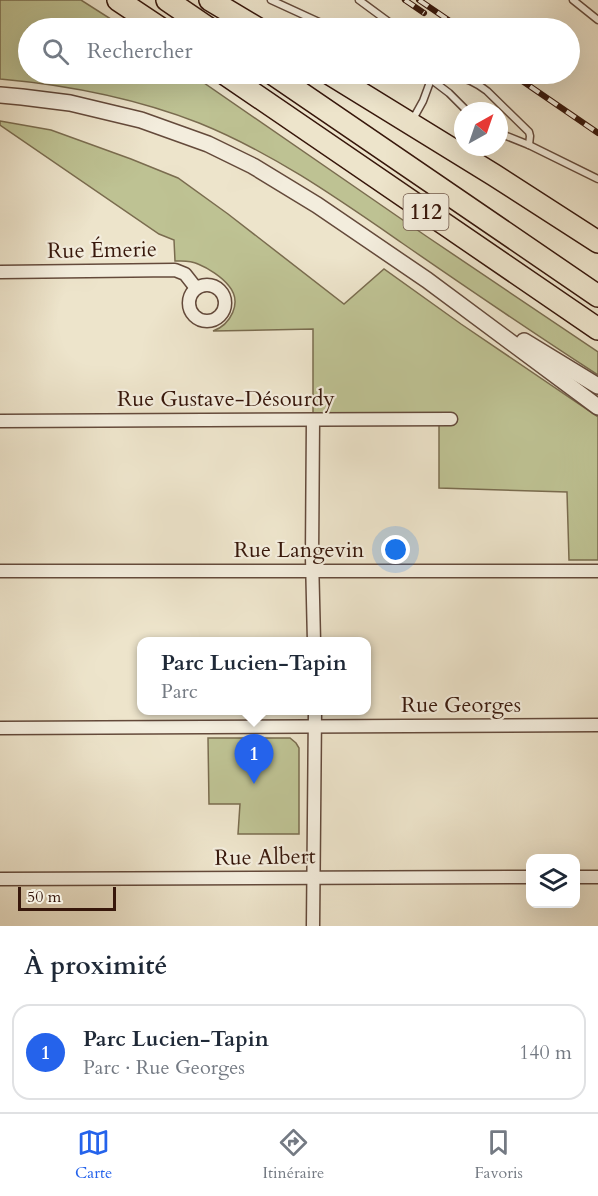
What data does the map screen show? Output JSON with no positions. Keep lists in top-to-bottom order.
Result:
{
  "streets": {
    "highway": ["112"],
    "street": [
      "Rue Émerie",
      "Rue Gustave-Désourdy",
      "Rue Langevin",
      "Rue Georges",
      "Rue Albert"
    ]
  },
  "scale_bar": "50 m",
  "north": "top right",
  "page": {
    "search": "Rechercher",
    "popup": ["Parc Lucien-Tapin", "Parc"],
    "pins": "1",
    "scale": "50 m",
    "heading": "À proximité",
    "list": [
      {
        "mark": "1",
        "name": "Parc Lucien-Tapin",
        "note": "Parc · Rue Georges",
        "value": "140 m"
      }
    ],
    "nav": ["Carte", "Itinéraire", "Favoris"]
  }
}
